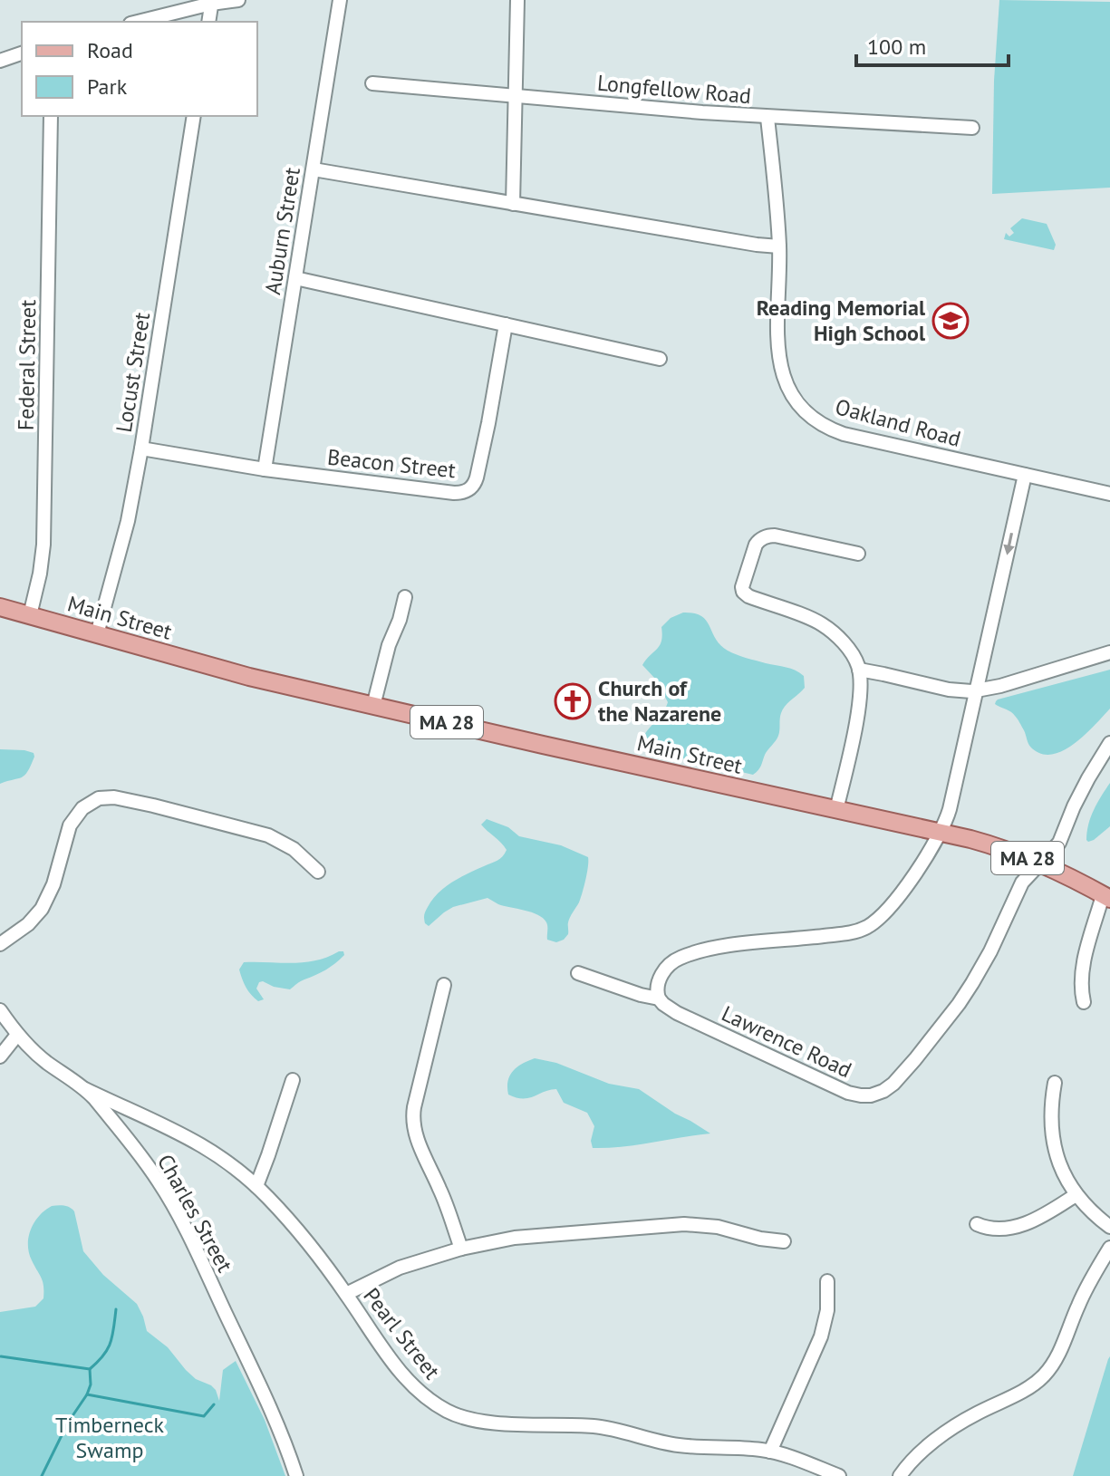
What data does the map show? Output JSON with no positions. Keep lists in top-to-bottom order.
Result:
{
  "streets": {
    "main road": ["Main Street", "MA 28"],
    "street": [
      "Longfellow Road",
      "Auburn Street",
      "Federal Street",
      "Locust Street",
      "Oakland Road",
      "Beacon Street",
      "Lawrence Road",
      "Charles Street",
      "Pearl Street"
    ]
  },
  "crossings": [
    ["Longfellow Road", "Oakland Road"],
    ["Auburn Street", "Beacon Street"],
    ["Federal Street", "Main Street"],
    ["Locust Street", "Beacon Street"],
    ["Locust Street", "Main Street"],
    ["Main Street", "Lawrence Road"],
    ["Charles Street", "Pearl Street"]
  ],
  "parks": ["Timberneck Swamp"],
  "places": {
    "school or university": ["Reading Memorial High School"],
    "church": ["Church of the Nazarene"]
  },
  "legend": ["Road", "Park"],
  "scale_bar": "100 m"
}
